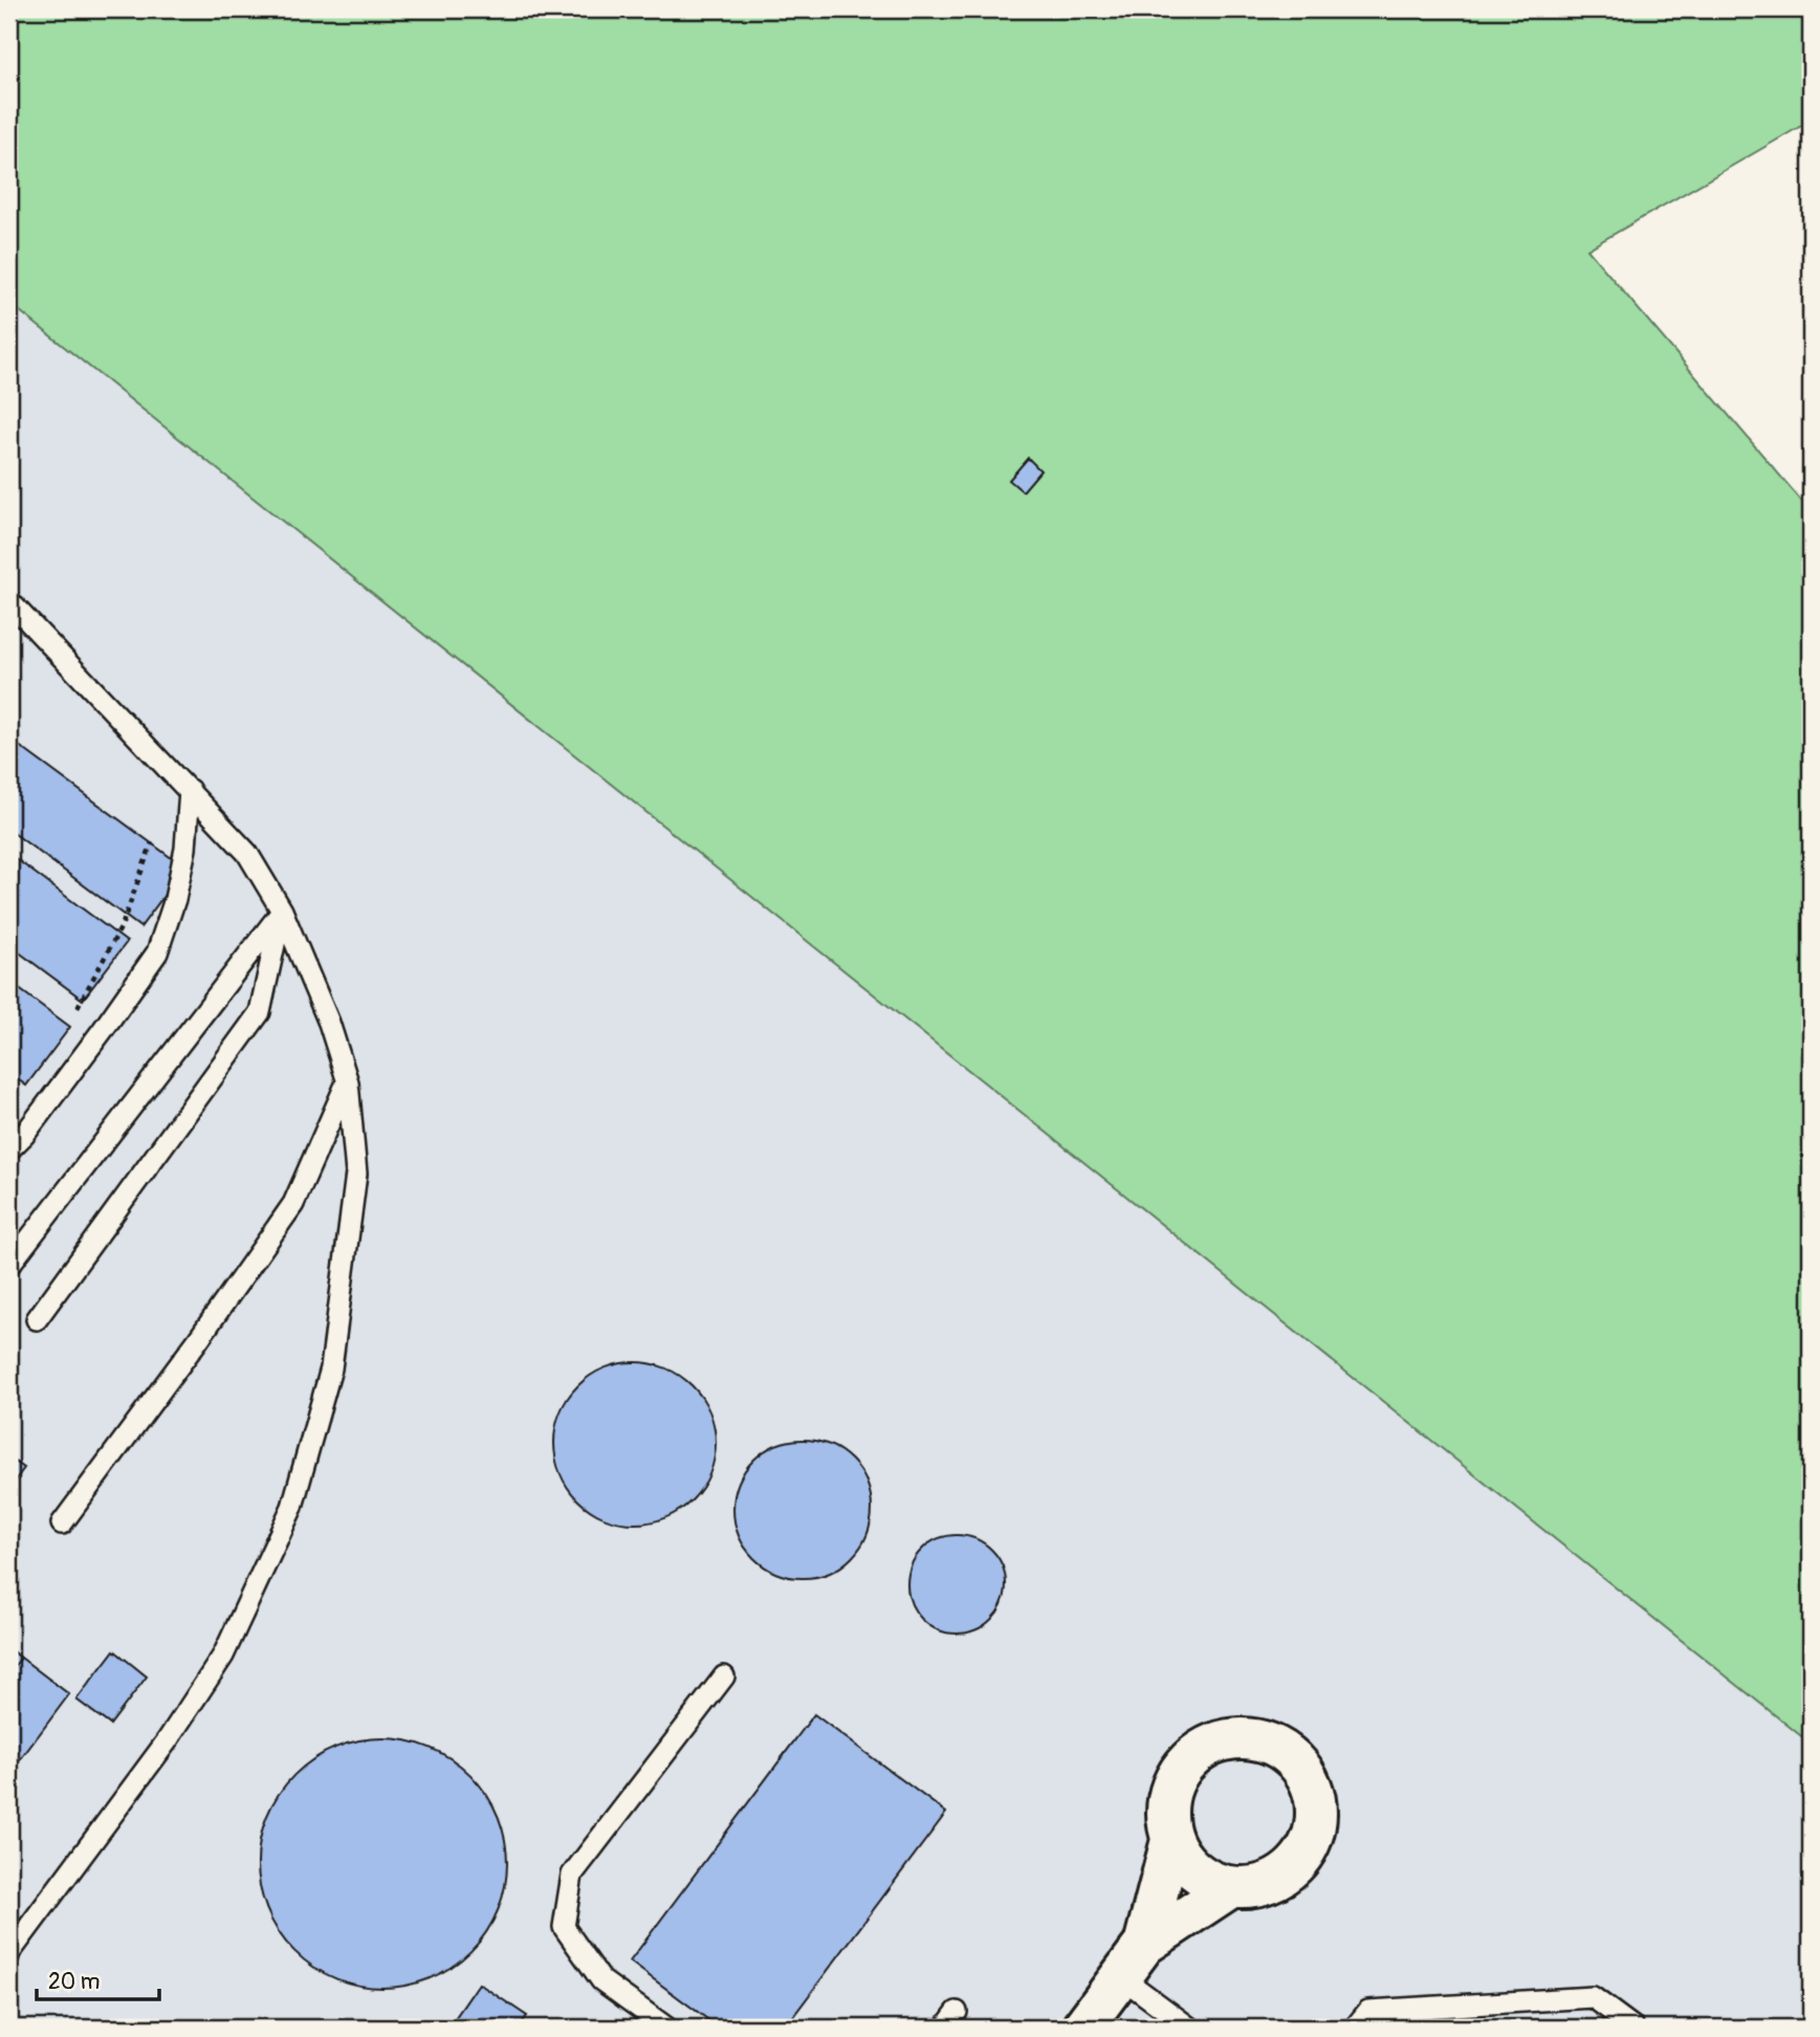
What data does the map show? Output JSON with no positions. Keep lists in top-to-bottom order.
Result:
{
  "scale_bar": "20 m"
}
